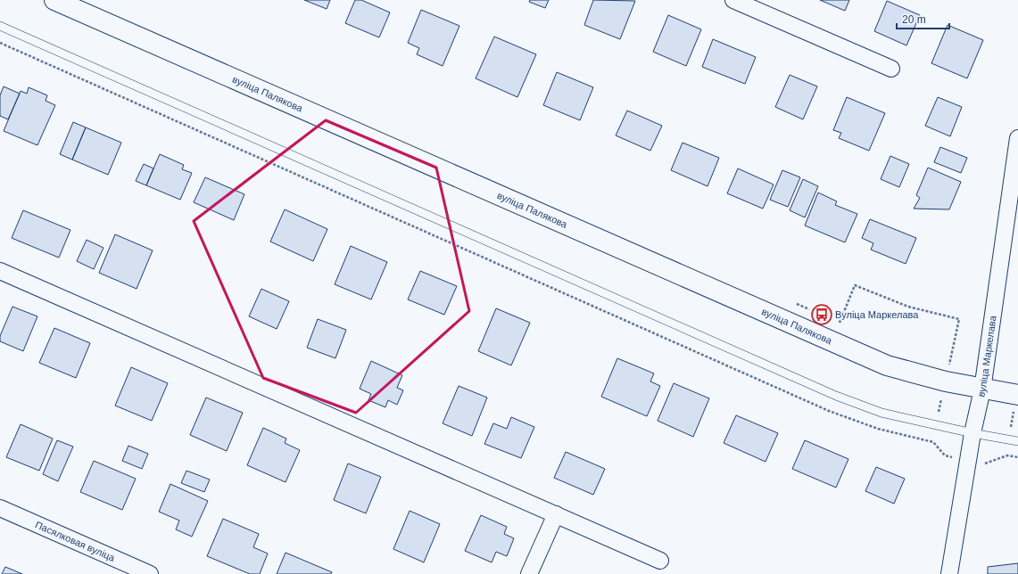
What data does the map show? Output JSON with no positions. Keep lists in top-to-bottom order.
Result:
{
  "streets": {
    "street": ["вуліца Палякова", "вуліца Маркелава", "Пасялковая вуліца"]
  },
  "crossings": [
    ["вуліца Палякова", "вуліца Маркелава"]
  ],
  "places": {
    "bus stop": ["Вуліца Маркелава"]
  },
  "scale_bar": "20 m"
}
